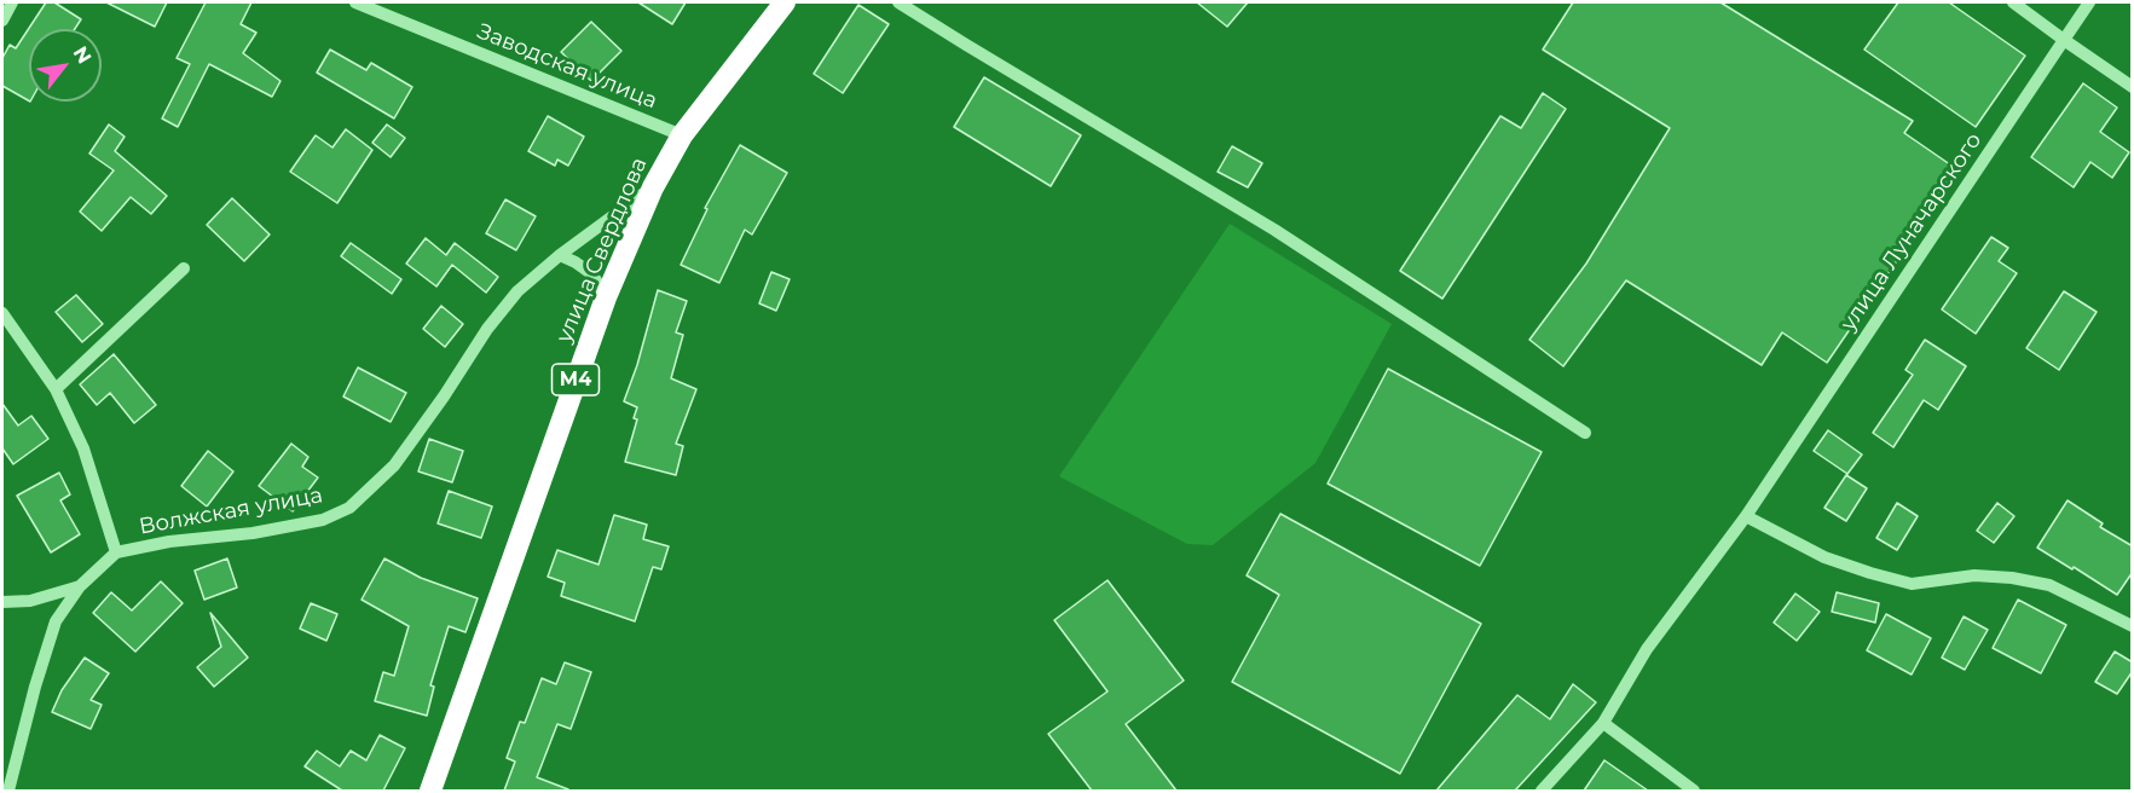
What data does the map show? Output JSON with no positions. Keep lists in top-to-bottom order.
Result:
{
  "streets": {
    "highway": ["улица Свердлова", "M4"],
    "street": ["Заводская улица", "улица Луначарского", "Волжская улица"]
  },
  "crossings": [
    ["Заводская улица", "улица Свердлова"],
    ["улица Свердлова", "Волжская улица"]
  ],
  "north": "top right"
}
